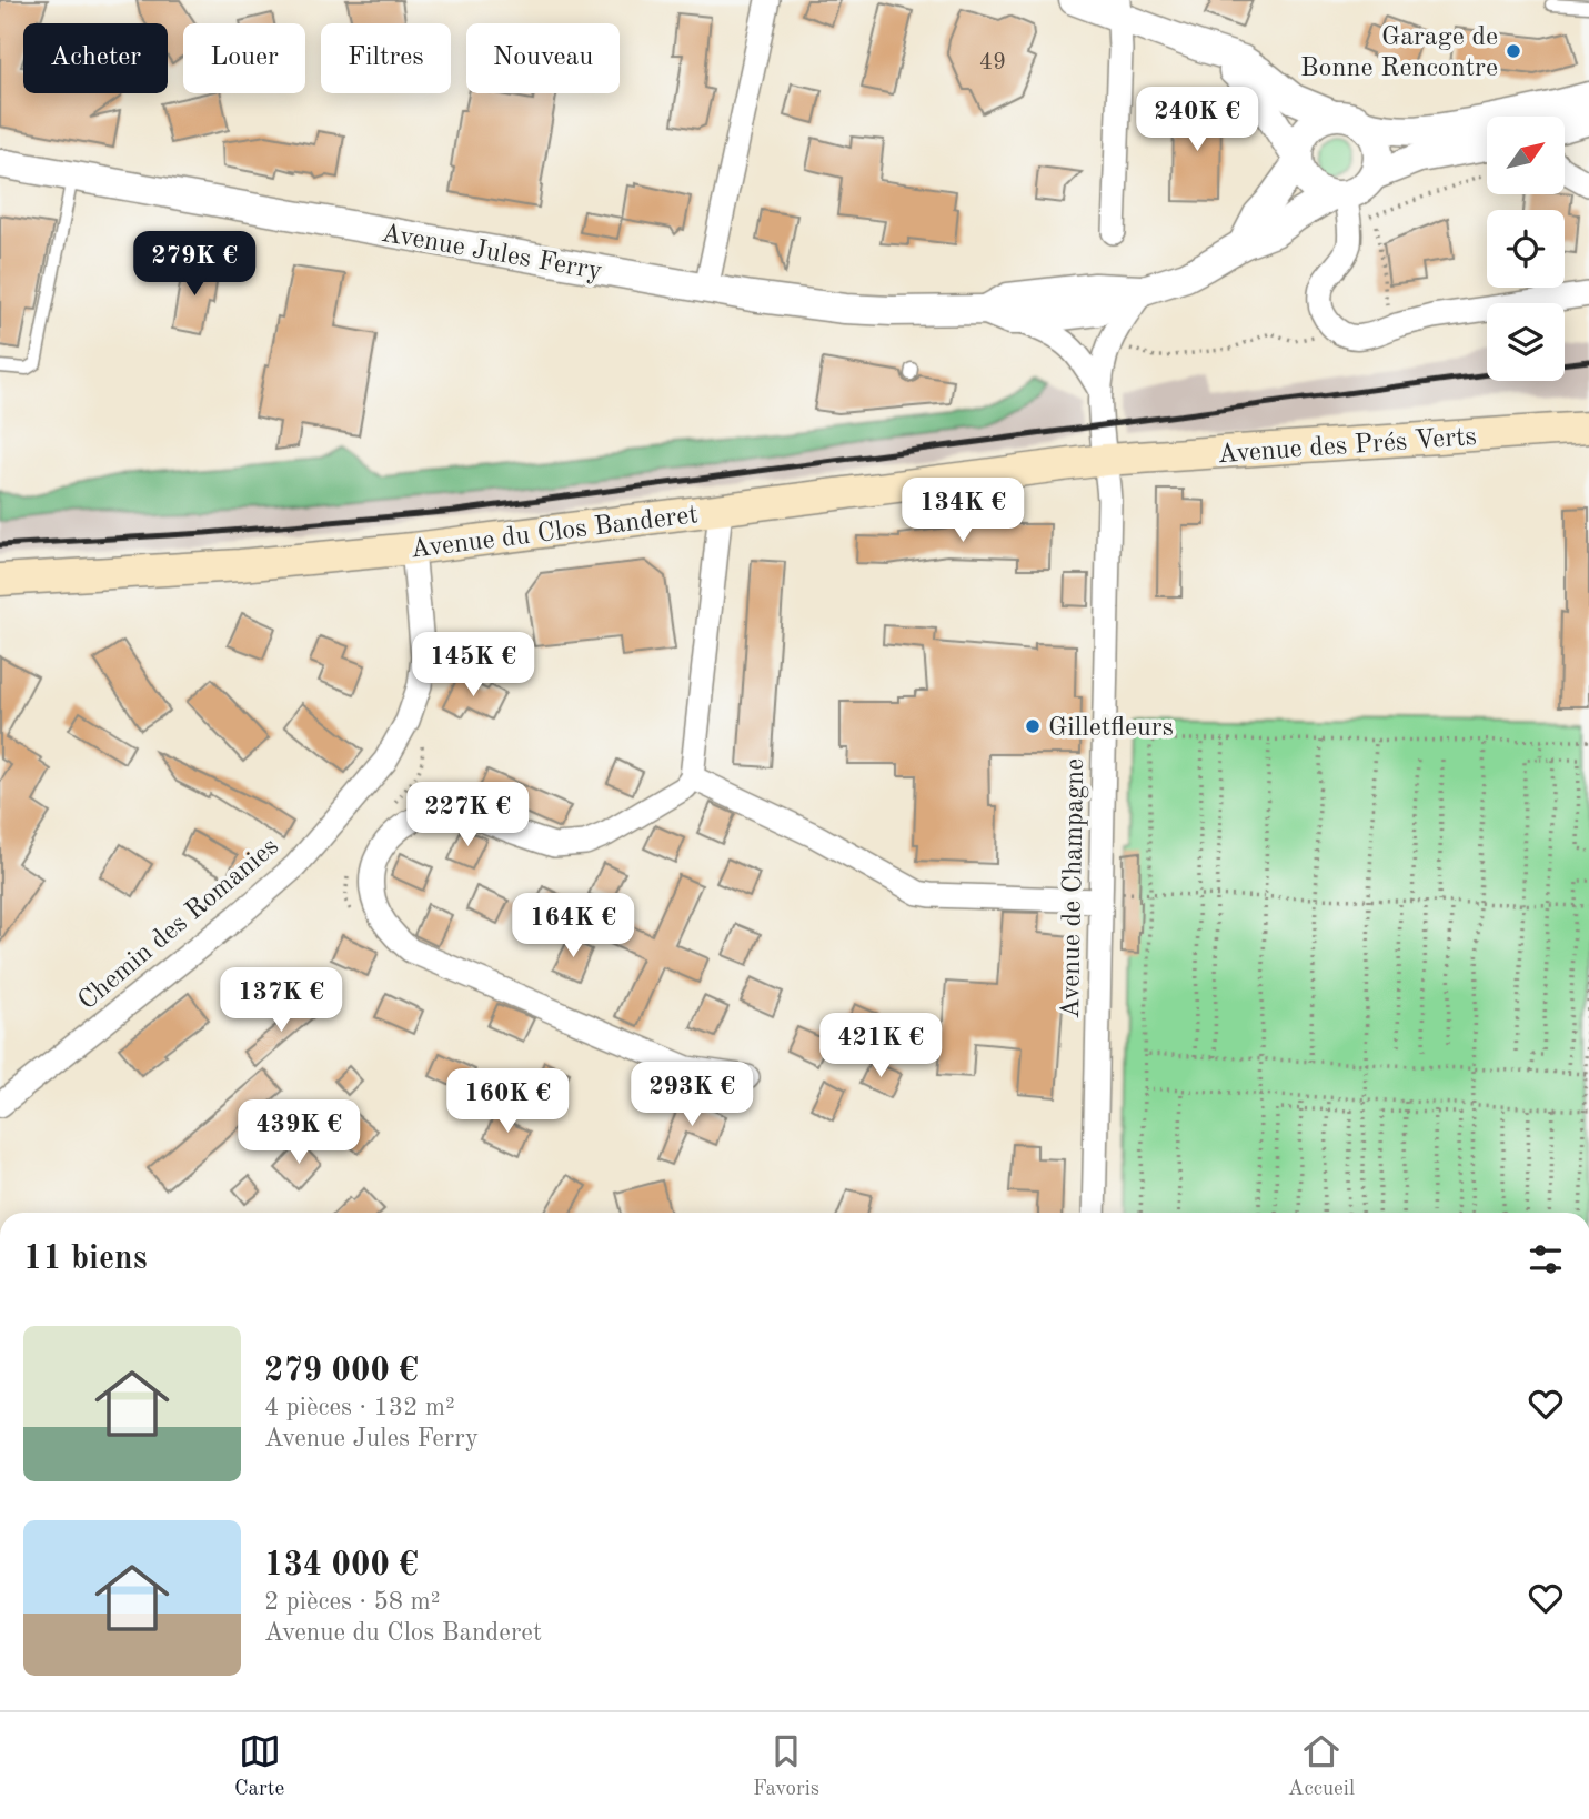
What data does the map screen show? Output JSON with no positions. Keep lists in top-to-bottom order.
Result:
{
  "streets": {
    "main road": ["Avenue des Prés Verts", "Avenue du Clos Banderet"],
    "street": ["Avenue Jules Ferry", "Avenue de Champagne", "Chemin des Romanies"]
  },
  "crossings": [
    ["Avenue Jules Ferry", "Avenue de Champagne"],
    ["Avenue des Prés Verts", "Avenue du Clos Banderet"],
    ["Avenue des Prés Verts", "Avenue de Champagne"],
    ["Avenue du Clos Banderet", "Avenue de Champagne"],
    ["Avenue du Clos Banderet", "Chemin des Romanies"]
  ],
  "places": ["Garage de Bonne Rencontre", "Gilletfleurs"],
  "house_numbers": ["49"],
  "north": "top right",
  "page": {
    "chip": [
      "Acheter",
      "Louer",
      "Filtres",
      "Nouveau"
    ],
    "price": [
      "240K €",
      "279K €",
      "134K €",
      "145K €",
      "227K €",
      "164K €",
      "137K €",
      "421K €",
      "293K €",
      "160K €",
      "439K €"
    ],
    "heading": "11 biens",
    "list": [
      {
        "name": "279 000 €",
        "note": "4 pièces · 132 m² · Avenue Jules Ferry"
      },
      {
        "name": "134 000 €",
        "note": "2 pièces · 58 m² · Avenue du Clos Banderet"
      }
    ],
    "tabs": ["Carte", "Favoris", "Accueil"]
  }
}
